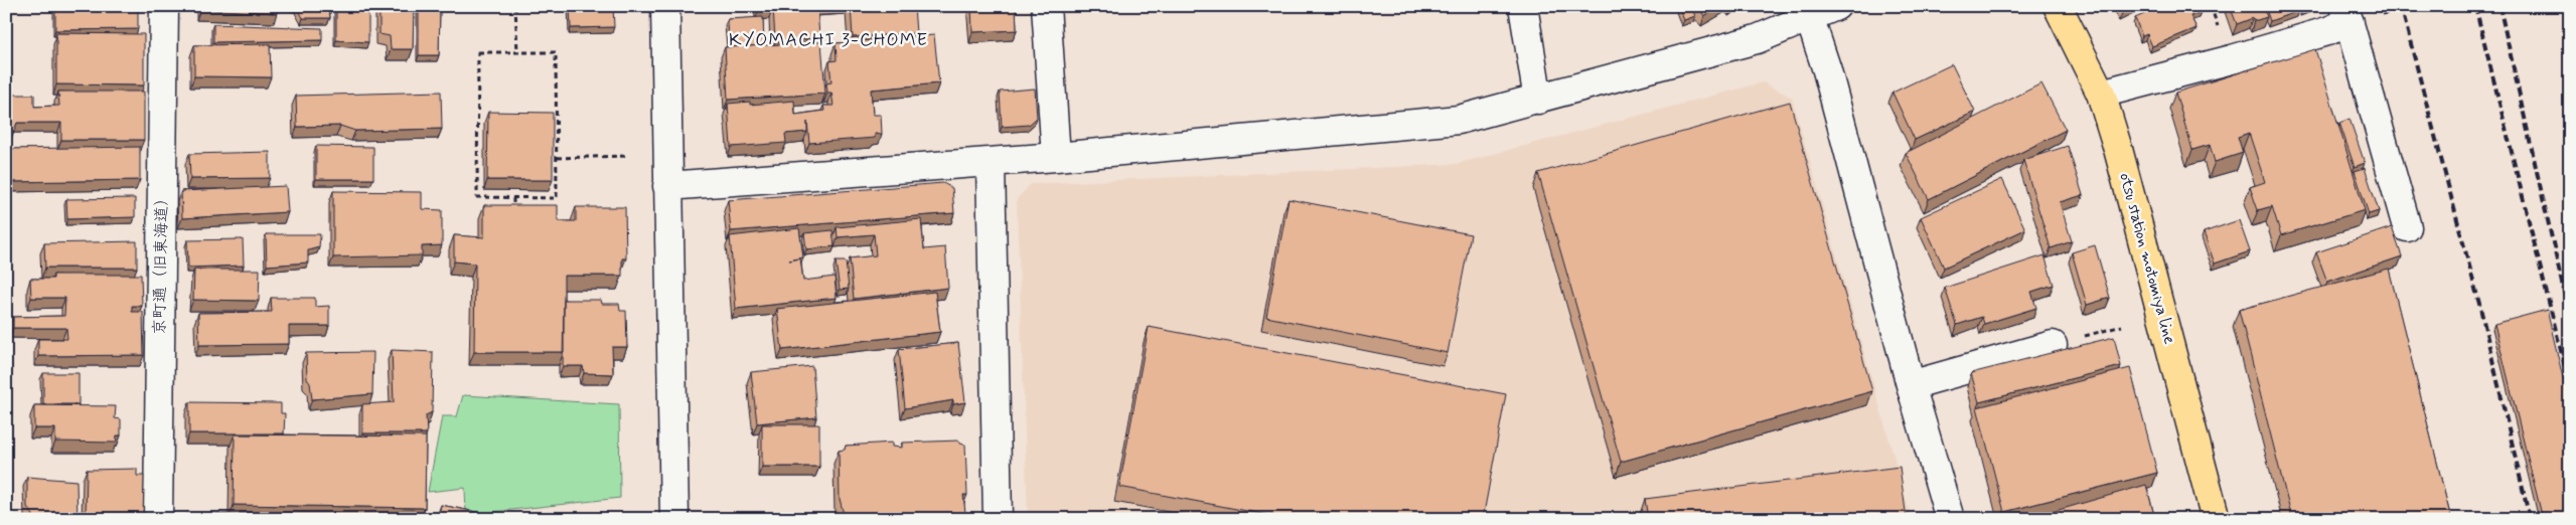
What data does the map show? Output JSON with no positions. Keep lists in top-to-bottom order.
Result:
{
  "streets": {
    "main road": ["otsu station motomiya line"],
    "street": ["京町通（旧東海道）"]
  },
  "districts": ["KYOMACHI 3-CHOME"]
}
